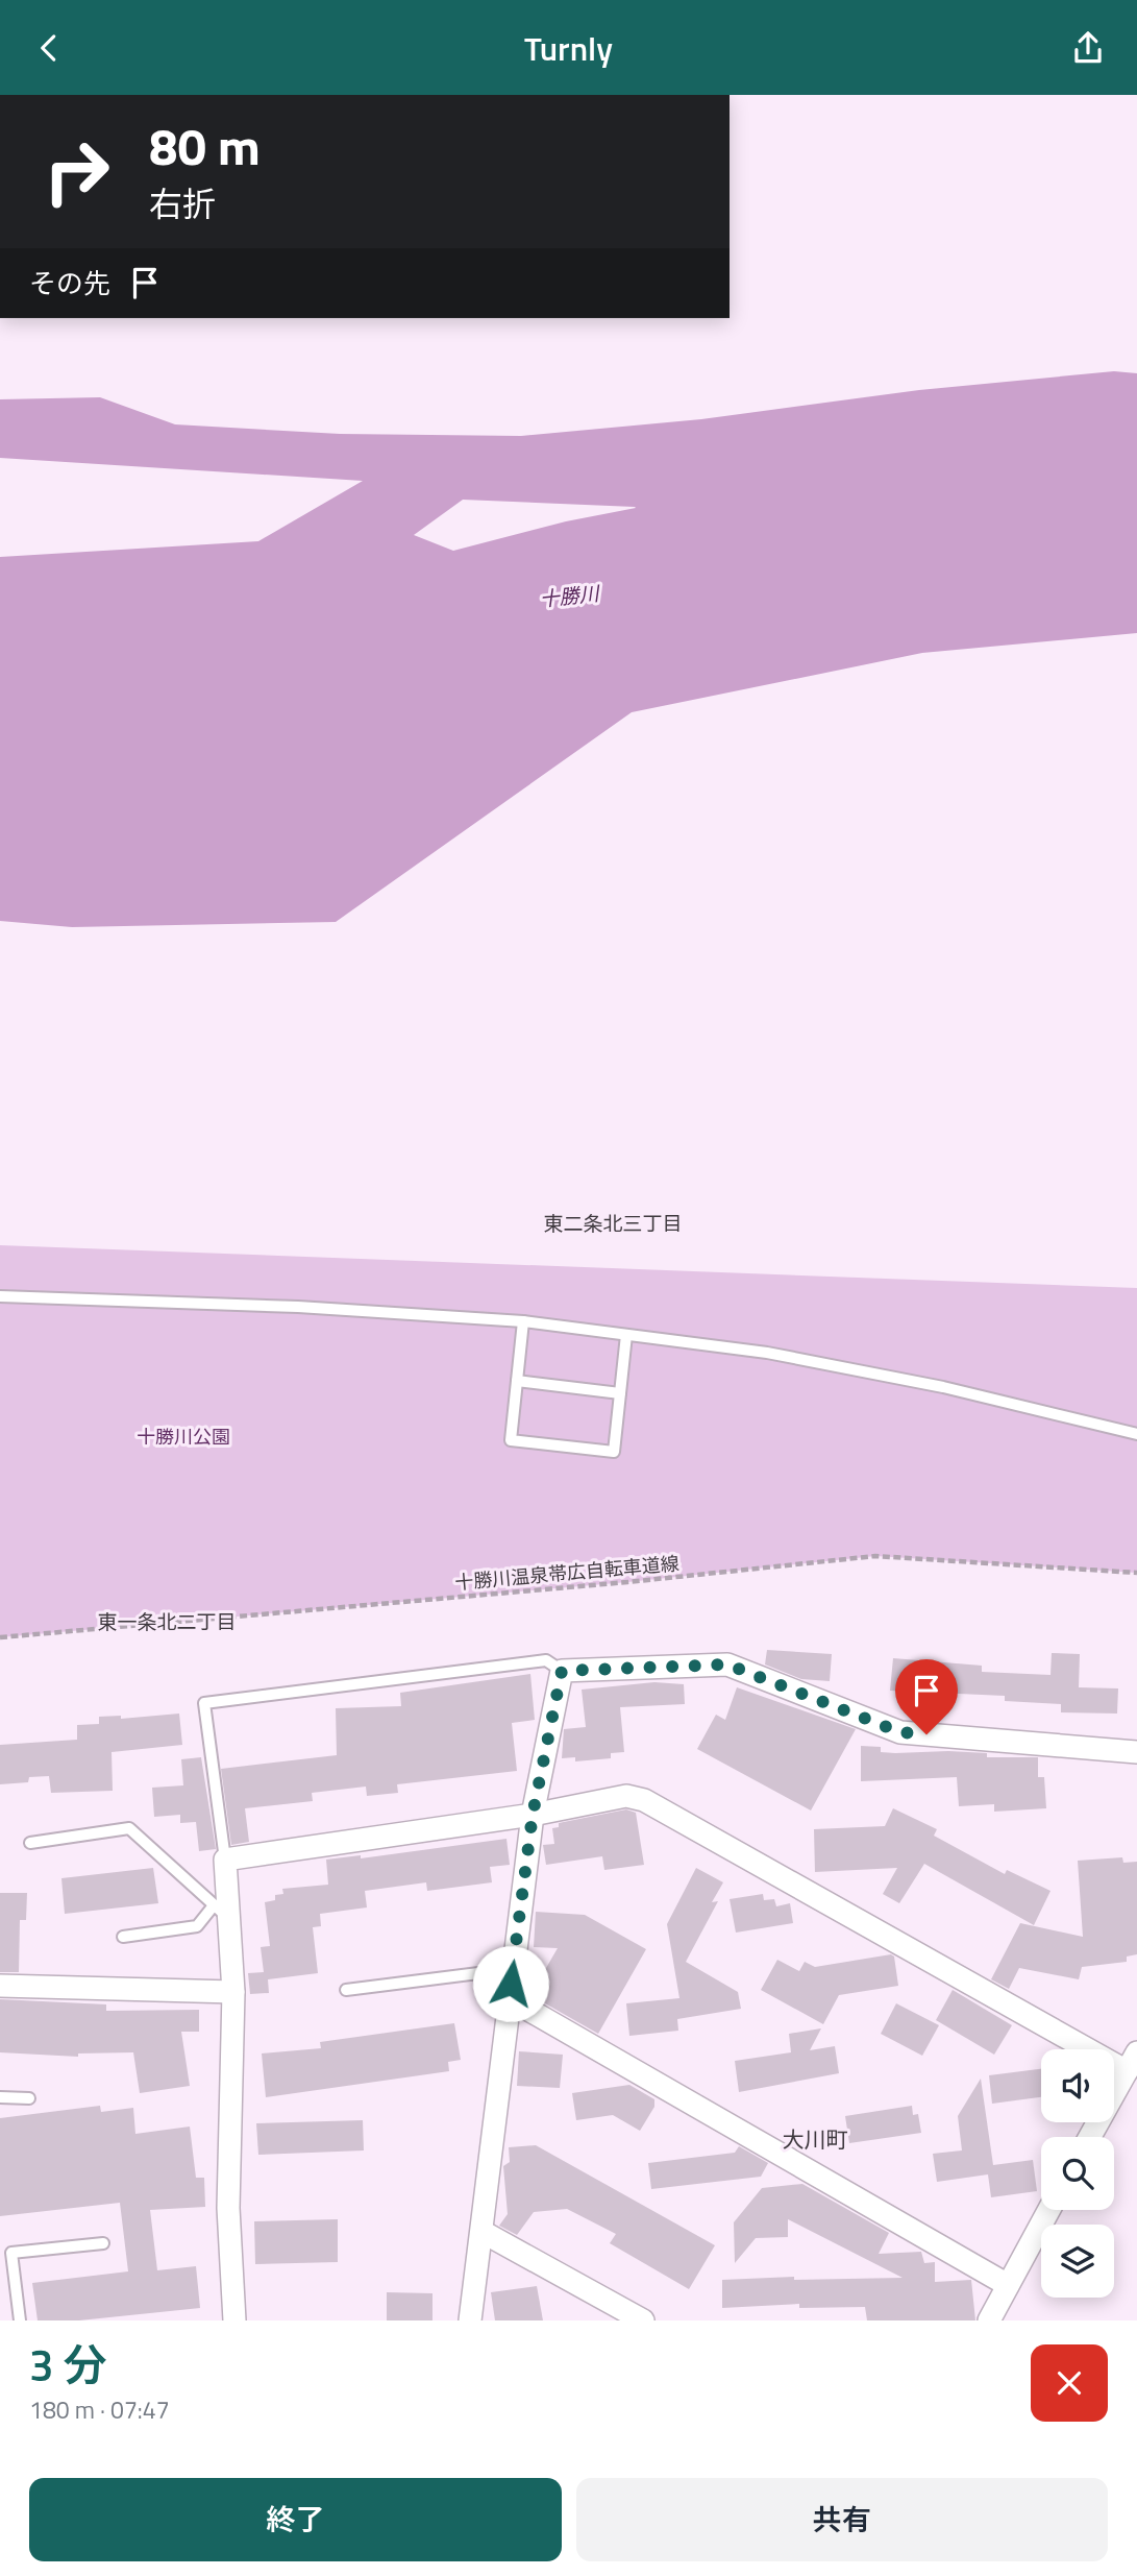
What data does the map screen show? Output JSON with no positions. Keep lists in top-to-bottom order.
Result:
{
  "streets": {
    "path": ["十勝川温泉帯広自転車道線"]
  },
  "districts": ["東二条北三丁目", "東一条北二丁目", "大川町"],
  "water": ["十勝川"],
  "parks": ["十勝川公園"],
  "page": {
    "header": "Turnly",
    "turn": ["80 m", "右折"],
    "then": "その先",
    "heading": ["3 分", "180 m · 07:47"],
    "buttons": ["終了", "共有"]
  }
}
